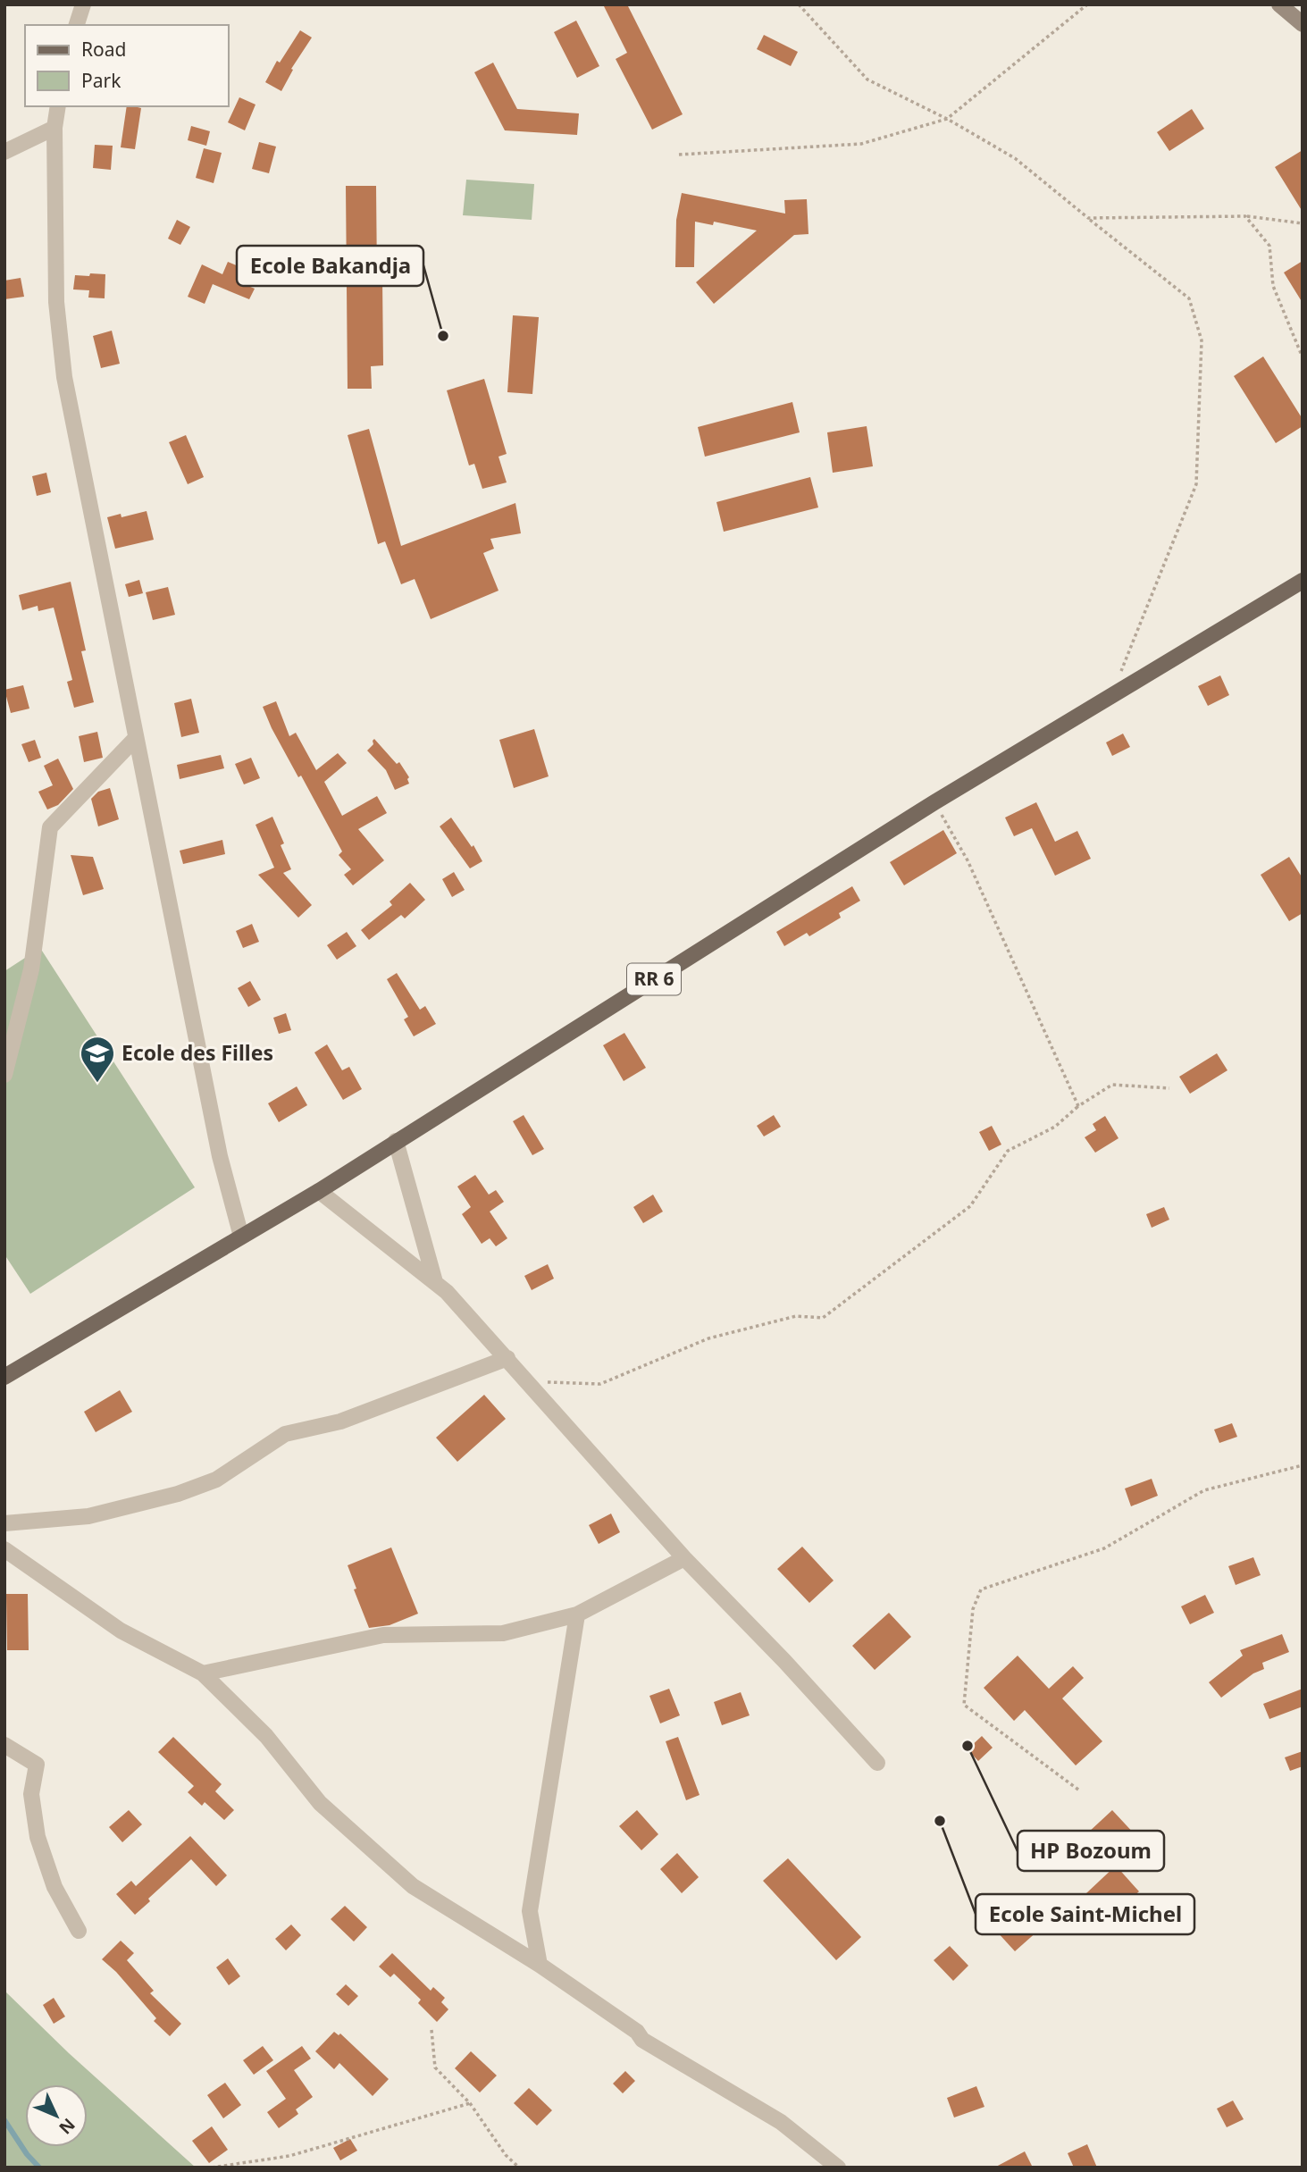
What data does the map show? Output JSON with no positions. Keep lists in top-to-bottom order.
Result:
{
  "streets": {
    "main road": ["RR 6"]
  },
  "places": {
    "other": ["Ecole Bakandja", "HP Bozoum", "Ecole Saint-Michel"],
    "school or university": ["Ecole des Filles"]
  },
  "legend": ["Road", "Park"],
  "north": "bottom right"
}
